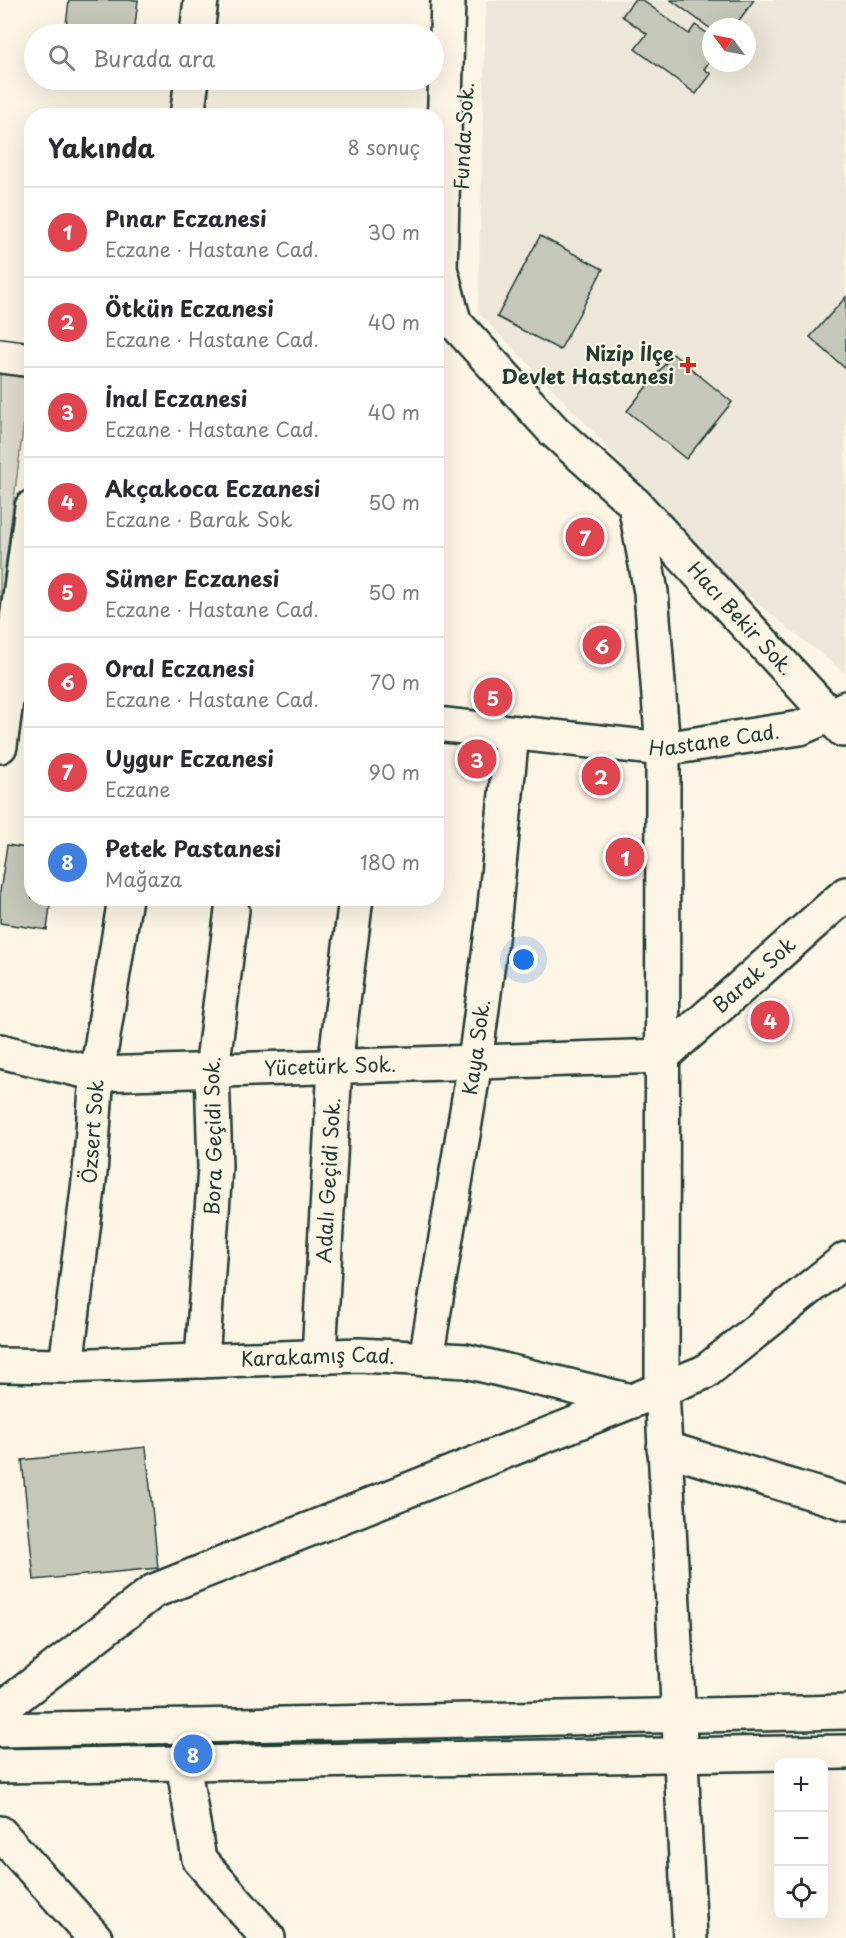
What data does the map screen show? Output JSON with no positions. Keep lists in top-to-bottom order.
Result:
{
  "streets": {
    "street": [
      "Funda Sok.",
      "Hacı Bekir Sok.",
      "Hastane Cad.",
      "Barak Sok",
      "Kaya Sok.",
      "Yücetürk Sok.",
      "Özsert Sok",
      "Bora Geçidi Sok.",
      "Adalı Geçidi Sok.",
      "Karakamış Cad."
    ]
  },
  "crossings": [
    ["Funda Sok.", "Hacı Bekir Sok."],
    ["Hacı Bekir Sok.", "Hastane Cad."],
    ["Hastane Cad.", "Kaya Sok."],
    ["Barak Sok", "Yücetürk Sok."],
    ["Kaya Sok.", "Yücetürk Sok."],
    ["Kaya Sok.", "Karakamış Cad."],
    ["Yücetürk Sok.", "Özsert Sok"],
    ["Yücetürk Sok.", "Bora Geçidi Sok."],
    ["Yücetürk Sok.", "Adalı Geçidi Sok."],
    ["Özsert Sok", "Karakamış Cad."],
    ["Bora Geçidi Sok.", "Karakamış Cad."],
    ["Adalı Geçidi Sok.", "Karakamış Cad."]
  ],
  "places": {
    "health": ["Nizip İlçe Devlet Hastanesi"]
  },
  "north": "top left",
  "page": {
    "search": "Burada ara",
    "heading": ["Yakında", "8 sonuç"],
    "list": [
      {
        "mark": "1",
        "name": "Pınar Eczanesi",
        "note": "Eczane · Hastane Cad.",
        "value": "30 m"
      },
      {
        "mark": "2",
        "name": "Ötkün Eczanesi",
        "note": "Eczane · Hastane Cad.",
        "value": "40 m"
      },
      {
        "mark": "3",
        "name": "İnal Eczanesi",
        "note": "Eczane · Hastane Cad.",
        "value": "40 m"
      },
      {
        "mark": "4",
        "name": "Akçakoca Eczanesi",
        "note": "Eczane · Barak Sok",
        "value": "50 m"
      },
      {
        "mark": "5",
        "name": "Sümer Eczanesi",
        "note": "Eczane · Hastane Cad.",
        "value": "50 m"
      },
      {
        "mark": "6",
        "name": "Oral Eczanesi",
        "note": "Eczane · Hastane Cad.",
        "value": "70 m"
      },
      {
        "mark": "7",
        "name": "Uygur Eczanesi",
        "note": "Eczane",
        "value": "90 m"
      },
      {
        "mark": "8",
        "name": "Petek Pastanesi",
        "note": "Mağaza",
        "value": "180 m"
      }
    ],
    "pins": [
      "7",
      "6",
      "5",
      "3",
      "2",
      "1",
      "4",
      "8"
    ],
    "map_buttons": ["+", "−"]
  }
}
